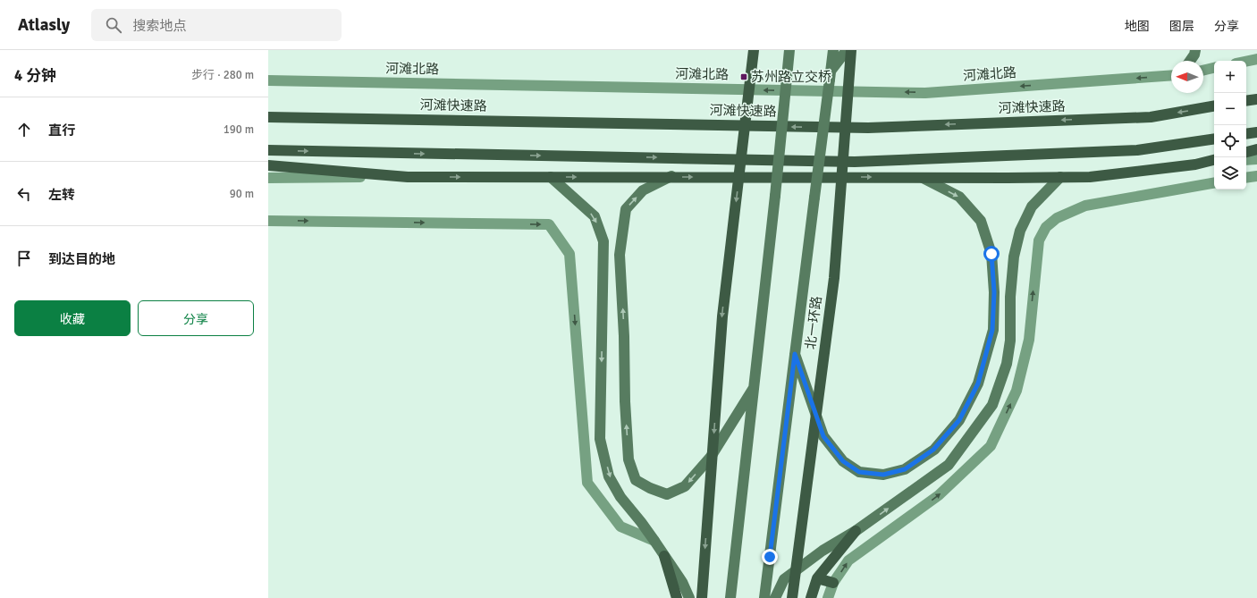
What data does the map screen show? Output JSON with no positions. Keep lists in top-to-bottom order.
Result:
{
  "streets": {
    "highway": ["河滩快速路", "北一环路"],
    "street": ["河滩北路"]
  },
  "one_way": ["河滩北路"],
  "places": {
    "transit": ["苏州路立交桥"]
  },
  "north": "left",
  "page": {
    "header": "Atlasly",
    "search": "搜索地点",
    "nav": ["地图", "图层", "分享"],
    "heading": ["4 分钟", "步行 · 280 m"],
    "map_buttons": ["+", "−"],
    "list": [
      ["直行", "190 m"],
      ["左转", "90 m"],
      "到达目的地"
    ],
    "buttons": ["收藏", "分享"]
  }
}
